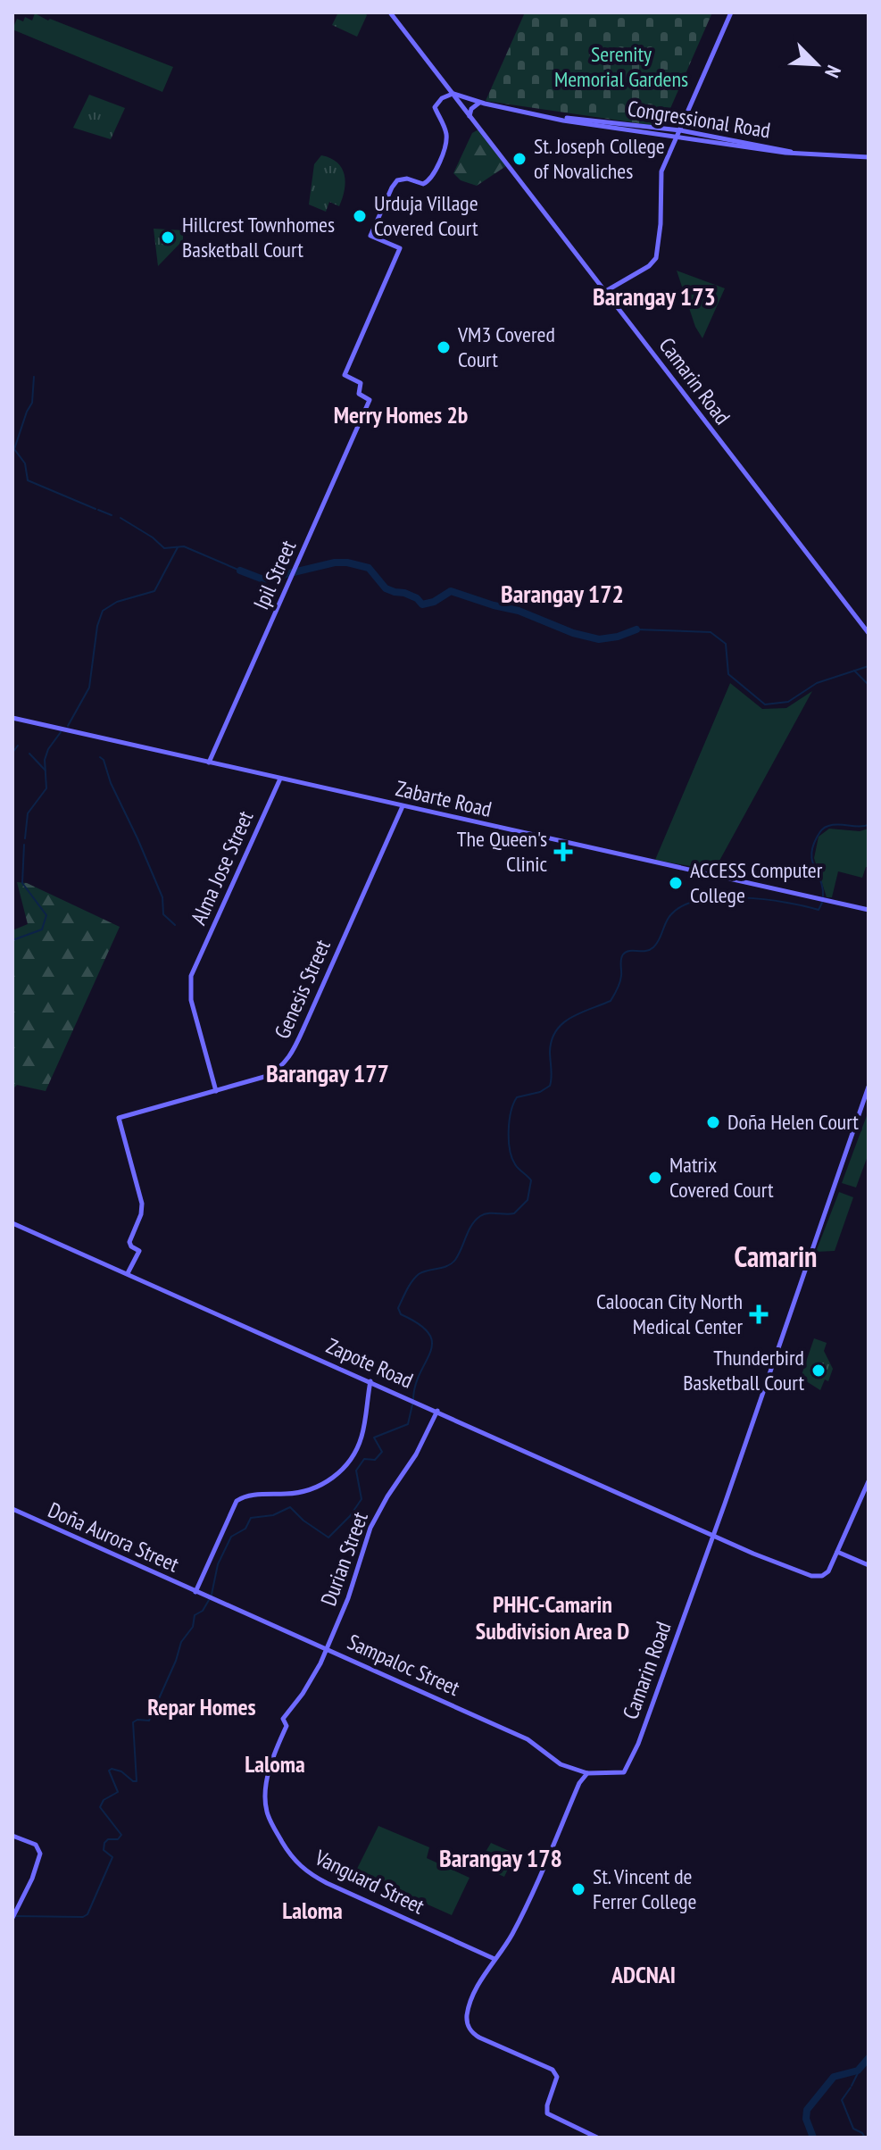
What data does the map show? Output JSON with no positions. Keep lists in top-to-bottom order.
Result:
{
  "streets": {
    "main road": [
      "Congressional Road",
      "Camarin Road",
      "Ipil Street",
      "Zabarte Road",
      "Alma Jose Street",
      "Genesis Street",
      "Zapote Road",
      "Doña Aurora Street",
      "Durian Street",
      "Sampaloc Street",
      "Vanguard Street"
    ]
  },
  "crossings": [
    ["Congressional Road", "Camarin Road"],
    ["Congressional Road", "Ipil Street"],
    ["Camarin Road", "Ipil Street"],
    ["Camarin Road", "Zapote Road"],
    ["Camarin Road", "Sampaloc Street"],
    ["Ipil Street", "Zabarte Road"],
    ["Zabarte Road", "Alma Jose Street"],
    ["Zabarte Road", "Genesis Street"],
    ["Alma Jose Street", "Genesis Street"],
    ["Genesis Street", "Zapote Road"],
    ["Zapote Road", "Durian Street"],
    ["Doña Aurora Street", "Sampaloc Street"],
    ["Durian Street", "Sampaloc Street"],
    ["Durian Street", "Vanguard Street"]
  ],
  "districts": [
    "Barangay 173",
    "Merry Homes 2b",
    "Barangay 172",
    "Barangay 177",
    "Camarin",
    "PHHC-Camarin Subdivision Area D",
    "Repar Homes",
    "Laloma",
    "Barangay 178",
    "Laloma",
    "ADCNAI"
  ],
  "parks": ["Serenity Memorial Gardens"],
  "places": {
    "other": [
      "St. Joseph College of Novaliches",
      "Urduja Village Covered Court",
      "Hillcrest Townhomes Basketball Court",
      "VM3 Covered Court",
      "ACCESS Computer College",
      "Doña Helen Court",
      "Matrix Covered Court",
      "Thunderbird Basketball Court",
      "St. Vincent de Ferrer College"
    ],
    "health": ["The Queen's Clinic", "Caloocan City North Medical Center"]
  },
  "north": "bottom right"
}
